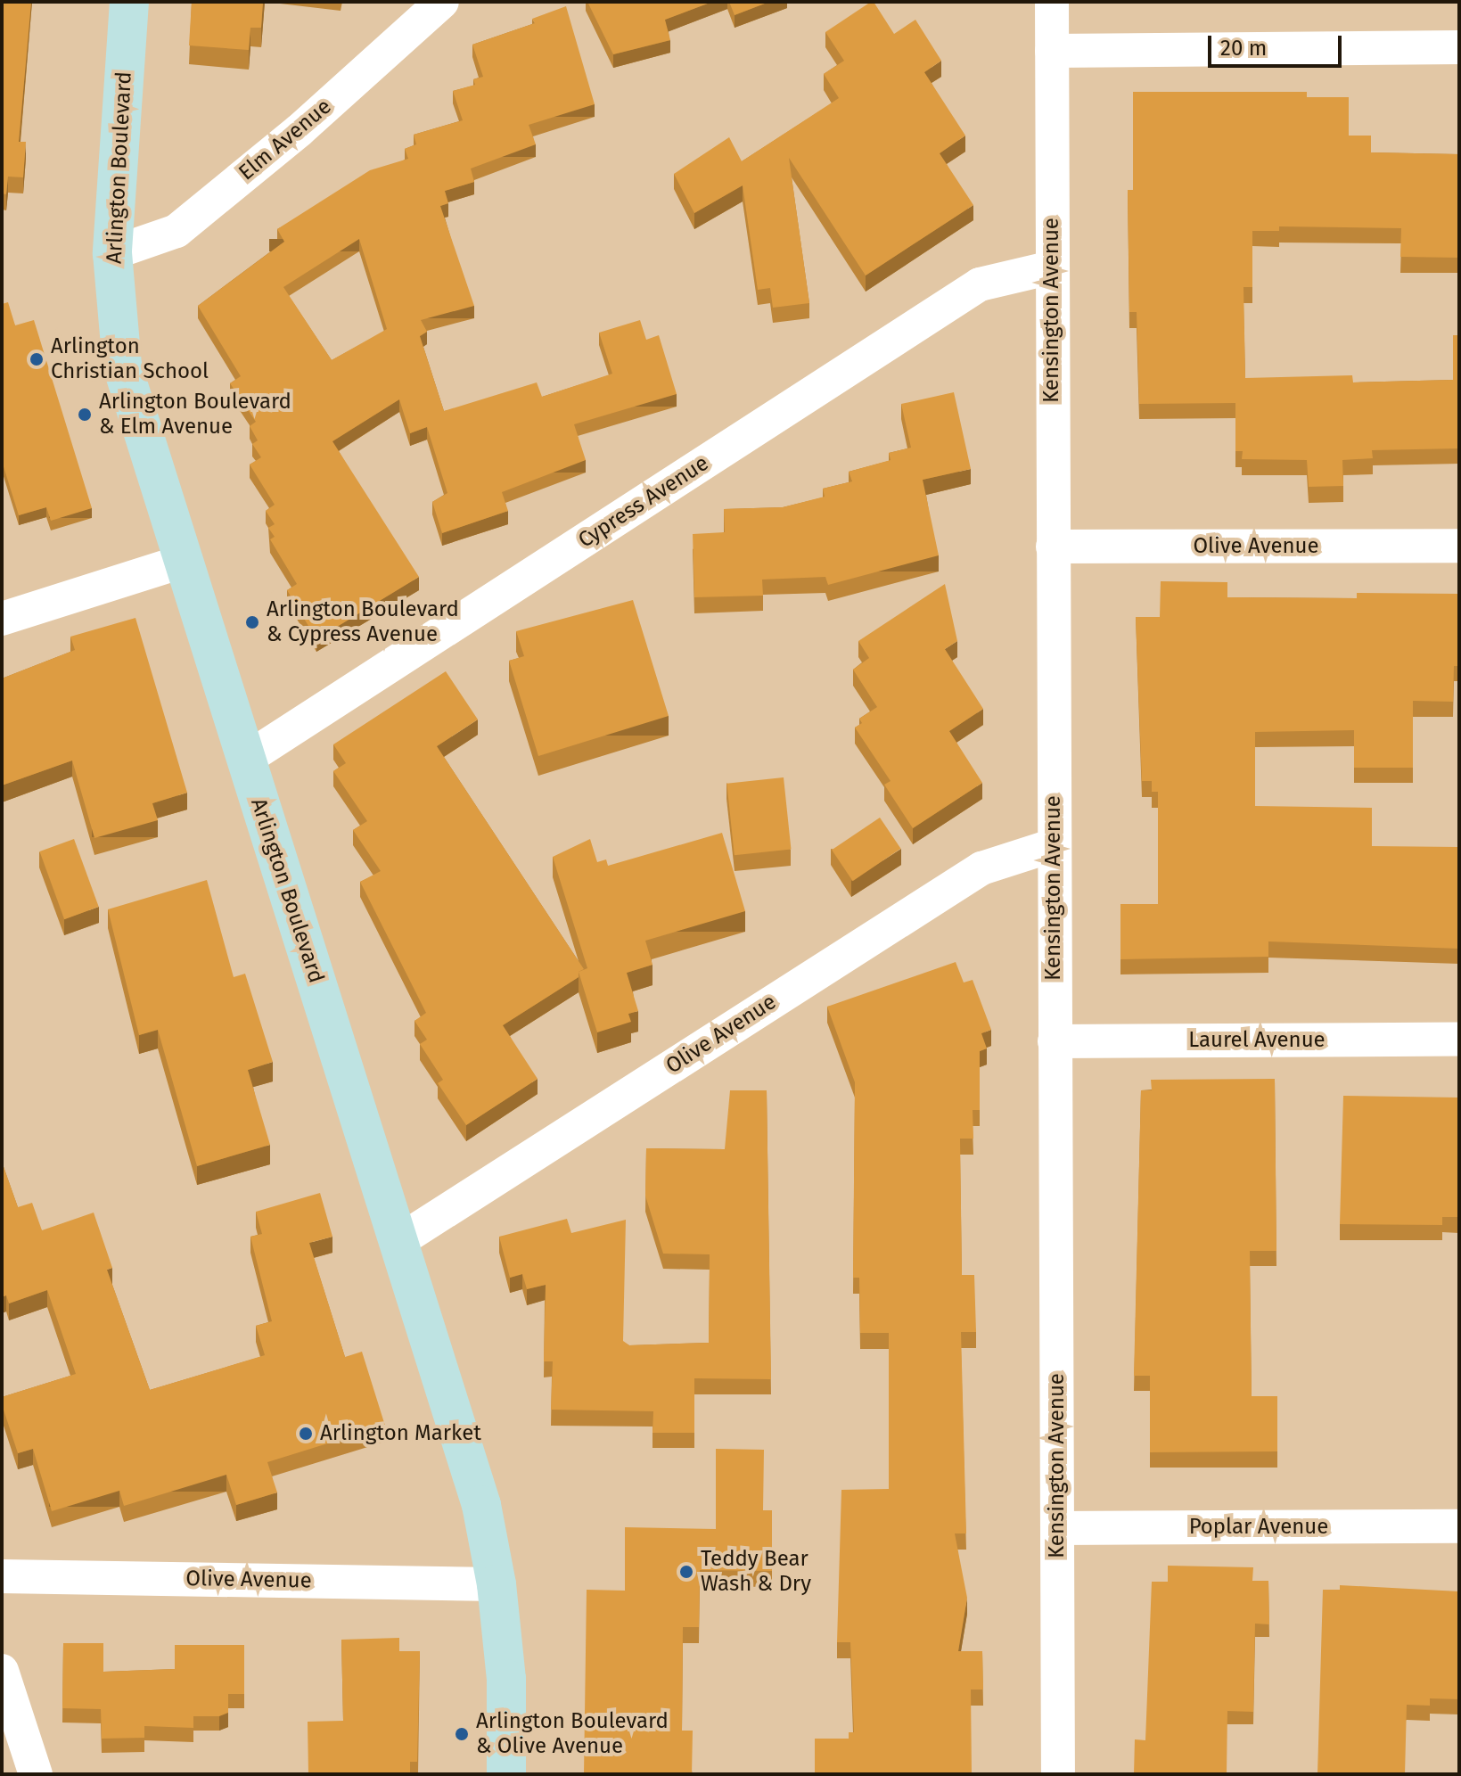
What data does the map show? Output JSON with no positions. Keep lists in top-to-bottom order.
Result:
{
  "streets": {
    "main road": ["Arlington Boulevard"],
    "street": [
      "Elm Avenue",
      "Kensington Avenue",
      "Cypress Avenue",
      "Olive Avenue",
      "Laurel Avenue",
      "Poplar Avenue"
    ]
  },
  "crossings": [
    ["Elm Avenue", "Arlington Boulevard"],
    ["Arlington Boulevard", "Cypress Avenue"],
    ["Arlington Boulevard", "Olive Avenue"],
    ["Kensington Avenue", "Cypress Avenue"],
    ["Kensington Avenue", "Olive Avenue"],
    ["Kensington Avenue", "Laurel Avenue"],
    ["Kensington Avenue", "Poplar Avenue"]
  ],
  "places": [
    "Arlington Christian School",
    "Arlington Boulevard & Elm Avenue",
    "Arlington Boulevard & Cypress Avenue",
    "Arlington Market",
    "Teddy Bear Wash & Dry",
    "Arlington Boulevard & Olive Avenue"
  ],
  "scale_bar": "20 m"
}
